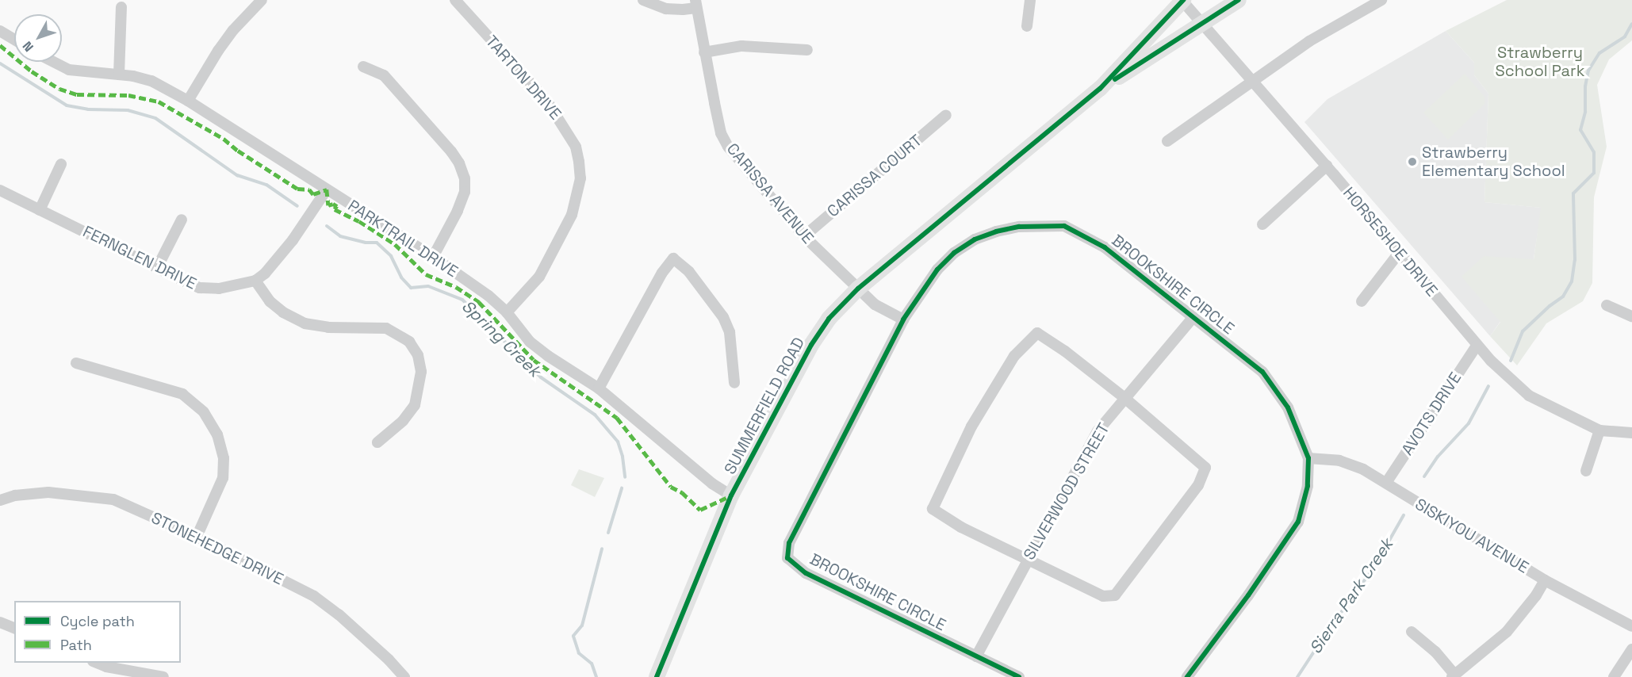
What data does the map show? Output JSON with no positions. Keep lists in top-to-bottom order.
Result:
{
  "streets": {
    "street": [
      "TARTON DRIVE",
      "CARISSA COURT",
      "CARISSA AVENUE",
      "PARKTRAIL DRIVE",
      "HORSESHOE DRIVE",
      "FERNGLEN DRIVE",
      "BROOKSHIRE CIRCLE",
      "SUMMERFIELD ROAD",
      "AVOTS DRIVE",
      "SILVERWOOD STREET",
      "SISKIYOU AVENUE",
      "STONEHEDGE DRIVE"
    ]
  },
  "crossings": [
    ["TARTON DRIVE", "PARKTRAIL DRIVE"],
    ["CARISSA COURT", "CARISSA AVENUE"],
    ["CARISSA AVENUE", "BROOKSHIRE CIRCLE"],
    ["CARISSA AVENUE", "SUMMERFIELD ROAD"],
    ["PARKTRAIL DRIVE", "FERNGLEN DRIVE"],
    ["PARKTRAIL DRIVE", "SUMMERFIELD ROAD"],
    ["HORSESHOE DRIVE", "SUMMERFIELD ROAD"],
    ["HORSESHOE DRIVE", "AVOTS DRIVE"],
    ["BROOKSHIRE CIRCLE", "SILVERWOOD STREET"],
    ["BROOKSHIRE CIRCLE", "SISKIYOU AVENUE"],
    ["AVOTS DRIVE", "SISKIYOU AVENUE"]
  ],
  "water": ["Spring Creek", "Sierra Park Creek"],
  "parks": ["Strawberry School Park"],
  "places": ["Strawberry Elementary School"],
  "legend": ["Cycle path", "Path"],
  "north": "bottom left"
}
